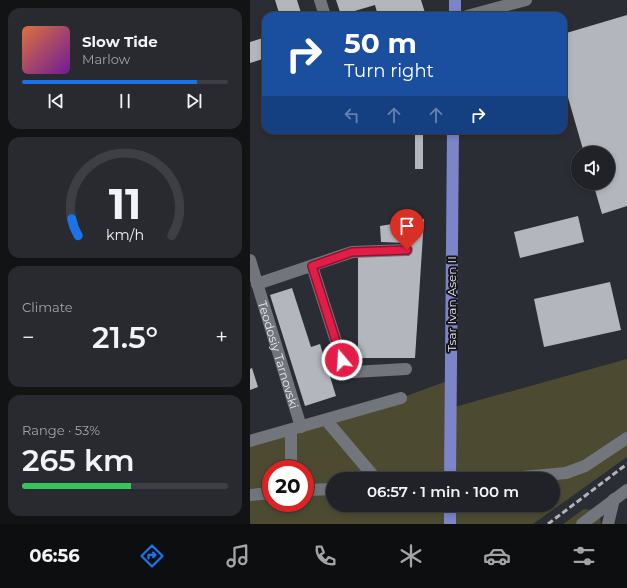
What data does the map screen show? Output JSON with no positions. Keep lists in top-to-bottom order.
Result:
{
  "streets": {
    "main road": ["Tsar Ivan Asen II"],
    "street": ["Teodosiy Tarnovski"]
  },
  "page": {
    "turn": ["50 m", "Turn right"],
    "song": ["Slow Tide", "Marlow"],
    "tile": [
      "Climate",
      ["Range · 53%", "265 km"]
    ],
    "heat": ["−", "21.5°", "+"],
    "limit": "20",
    "trip": "06:57 · 1 min · 100 m",
    "tabs": "06:56",
    "gauge": ["11", "km/h"]
  }
}
